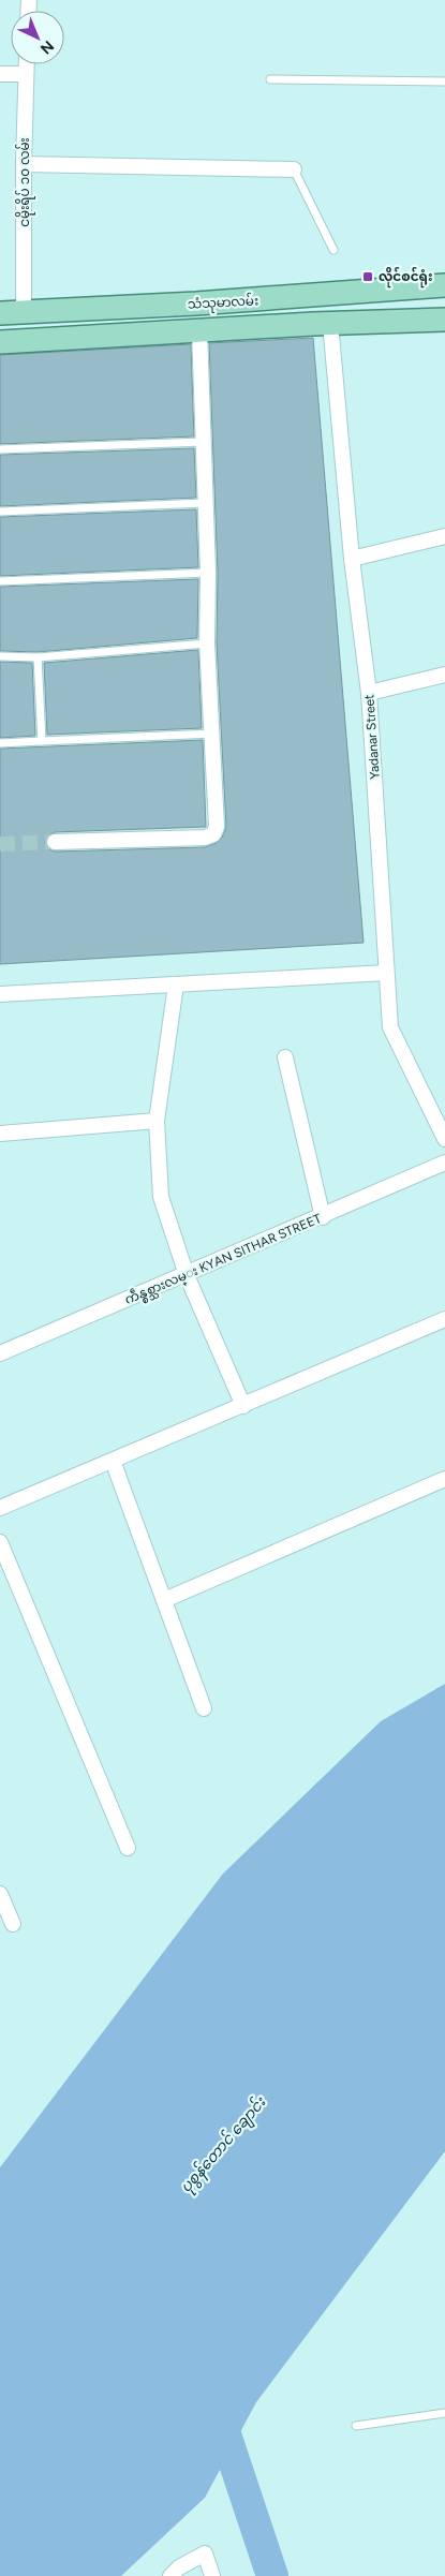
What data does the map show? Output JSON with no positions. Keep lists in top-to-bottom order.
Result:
{
  "streets": {
    "main road": ["သံသုမာလမ်း"],
    "street": ["ငမိုးရိပ် ၁၀ လမ်း", "Yadanar Street", "ကဵန္စစ္သားလမ္း KYAN SITHAR STREET"]
  },
  "crossings": [
    ["ငမိုးရိပ် ၁၀ လမ်း", "သံသုမာလမ်း"],
    ["သံသုမာလမ်း", "Yadanar Street"]
  ],
  "water": ["ပုစွန်တောင် ချောင်း"],
  "places": {
    "transit": ["လိုင်စင်ရုံး"]
  },
  "north": "bottom right"
}
